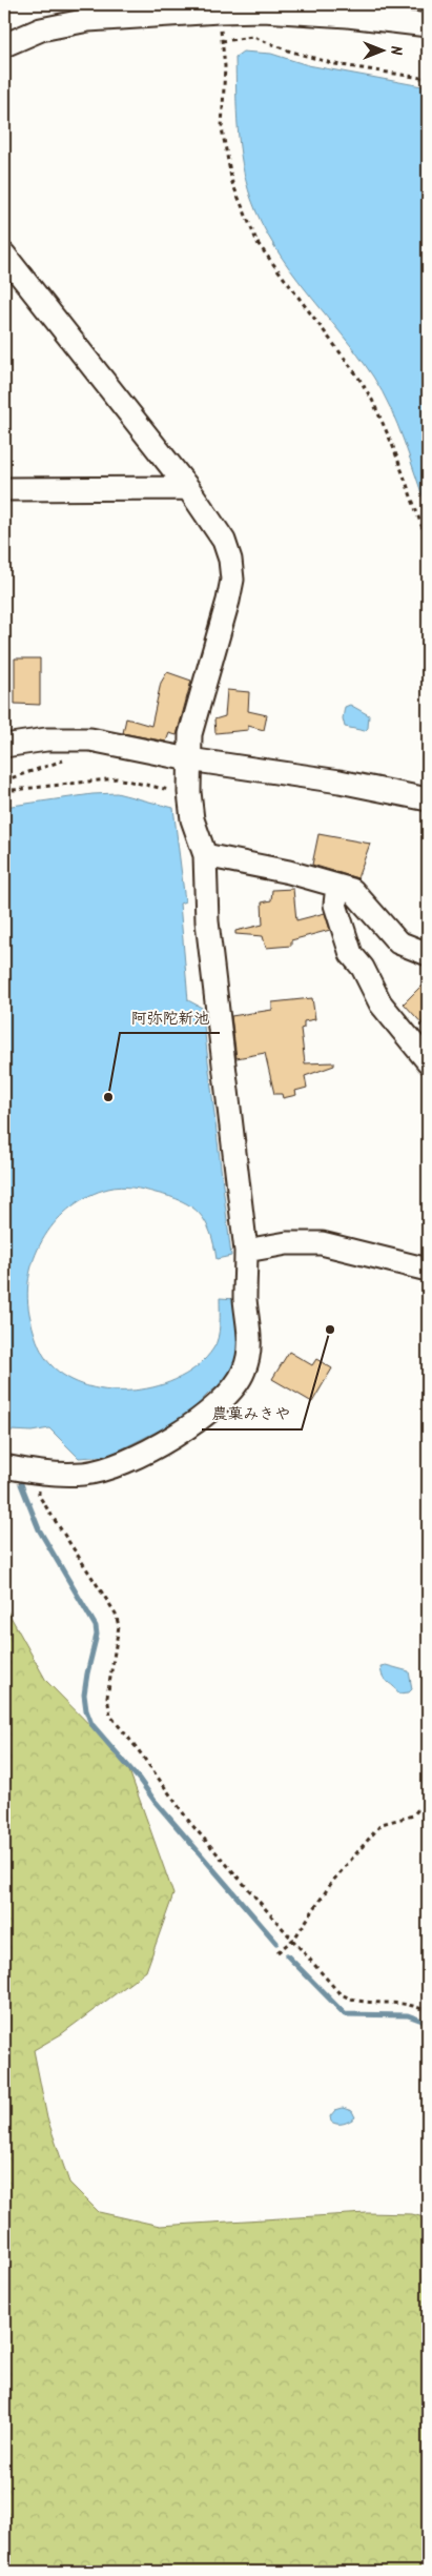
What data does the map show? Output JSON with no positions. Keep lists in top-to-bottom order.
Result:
{
  "places": ["阿弥陀新池", "農菓みきや"],
  "north": "right"
}
